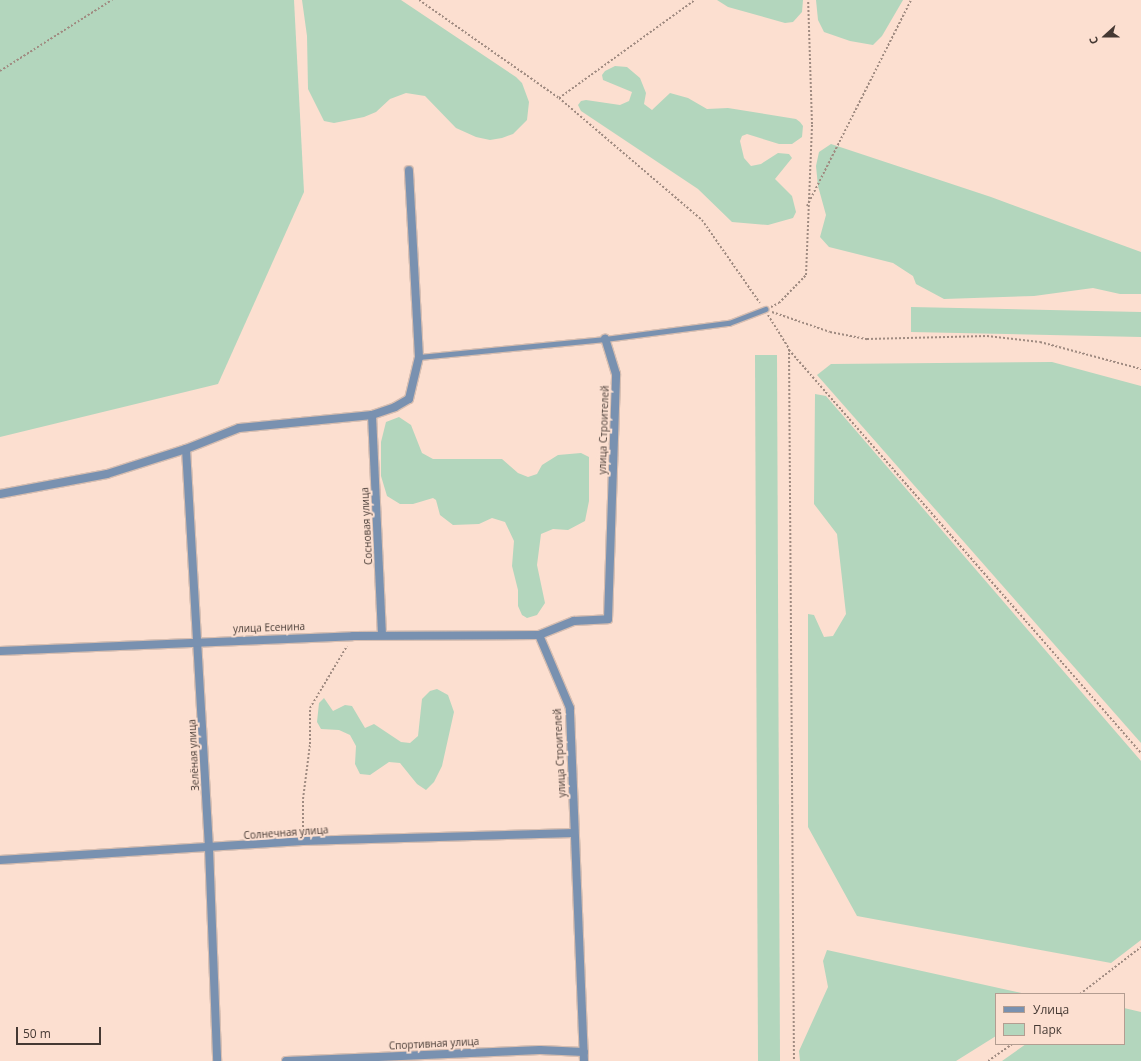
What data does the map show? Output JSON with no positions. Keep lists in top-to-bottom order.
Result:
{
  "streets": {
    "street": [
      "улица Строителей",
      "Сосновая улица",
      "улица Есенина",
      "Зелёная улица",
      "Солнечная улица",
      "Спортивная улица"
    ]
  },
  "crossings": [
    ["улица Строителей", "улица Есенина"],
    ["улица Строителей", "Солнечная улица"],
    ["улица Строителей", "Спортивная улица"],
    ["Сосновая улица", "улица Есенина"],
    ["улица Есенина", "Зелёная улица"],
    ["Зелёная улица", "Солнечная улица"]
  ],
  "legend": ["Улица", "Парк"],
  "scale_bar": "50 m",
  "north": "left"
}
